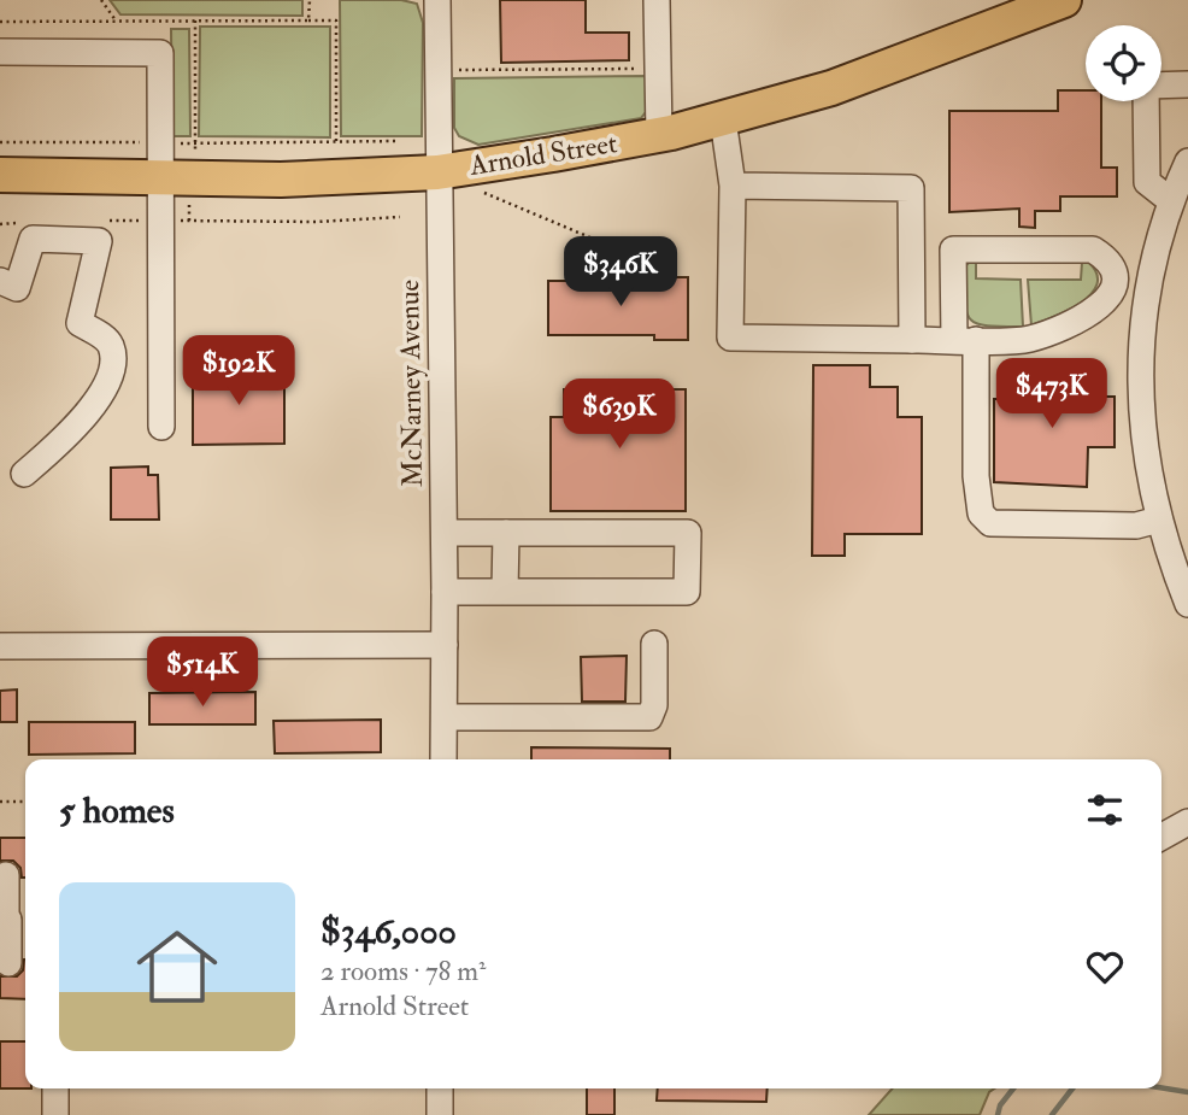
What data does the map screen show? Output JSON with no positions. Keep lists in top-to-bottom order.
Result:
{
  "streets": {
    "main road": ["Arnold Street"],
    "street": ["McNarney Avenue"]
  },
  "crossings": [
    ["Arnold Street", "McNarney Avenue"]
  ],
  "page": {
    "price": [
      "$346K",
      "$192K",
      "$473K",
      "$639K",
      "$514K"
    ],
    "heading": "5 homes",
    "list": [
      {
        "name": "$346,000",
        "note": "2 rooms · 78 m² · Arnold Street"
      }
    ]
  }
}
